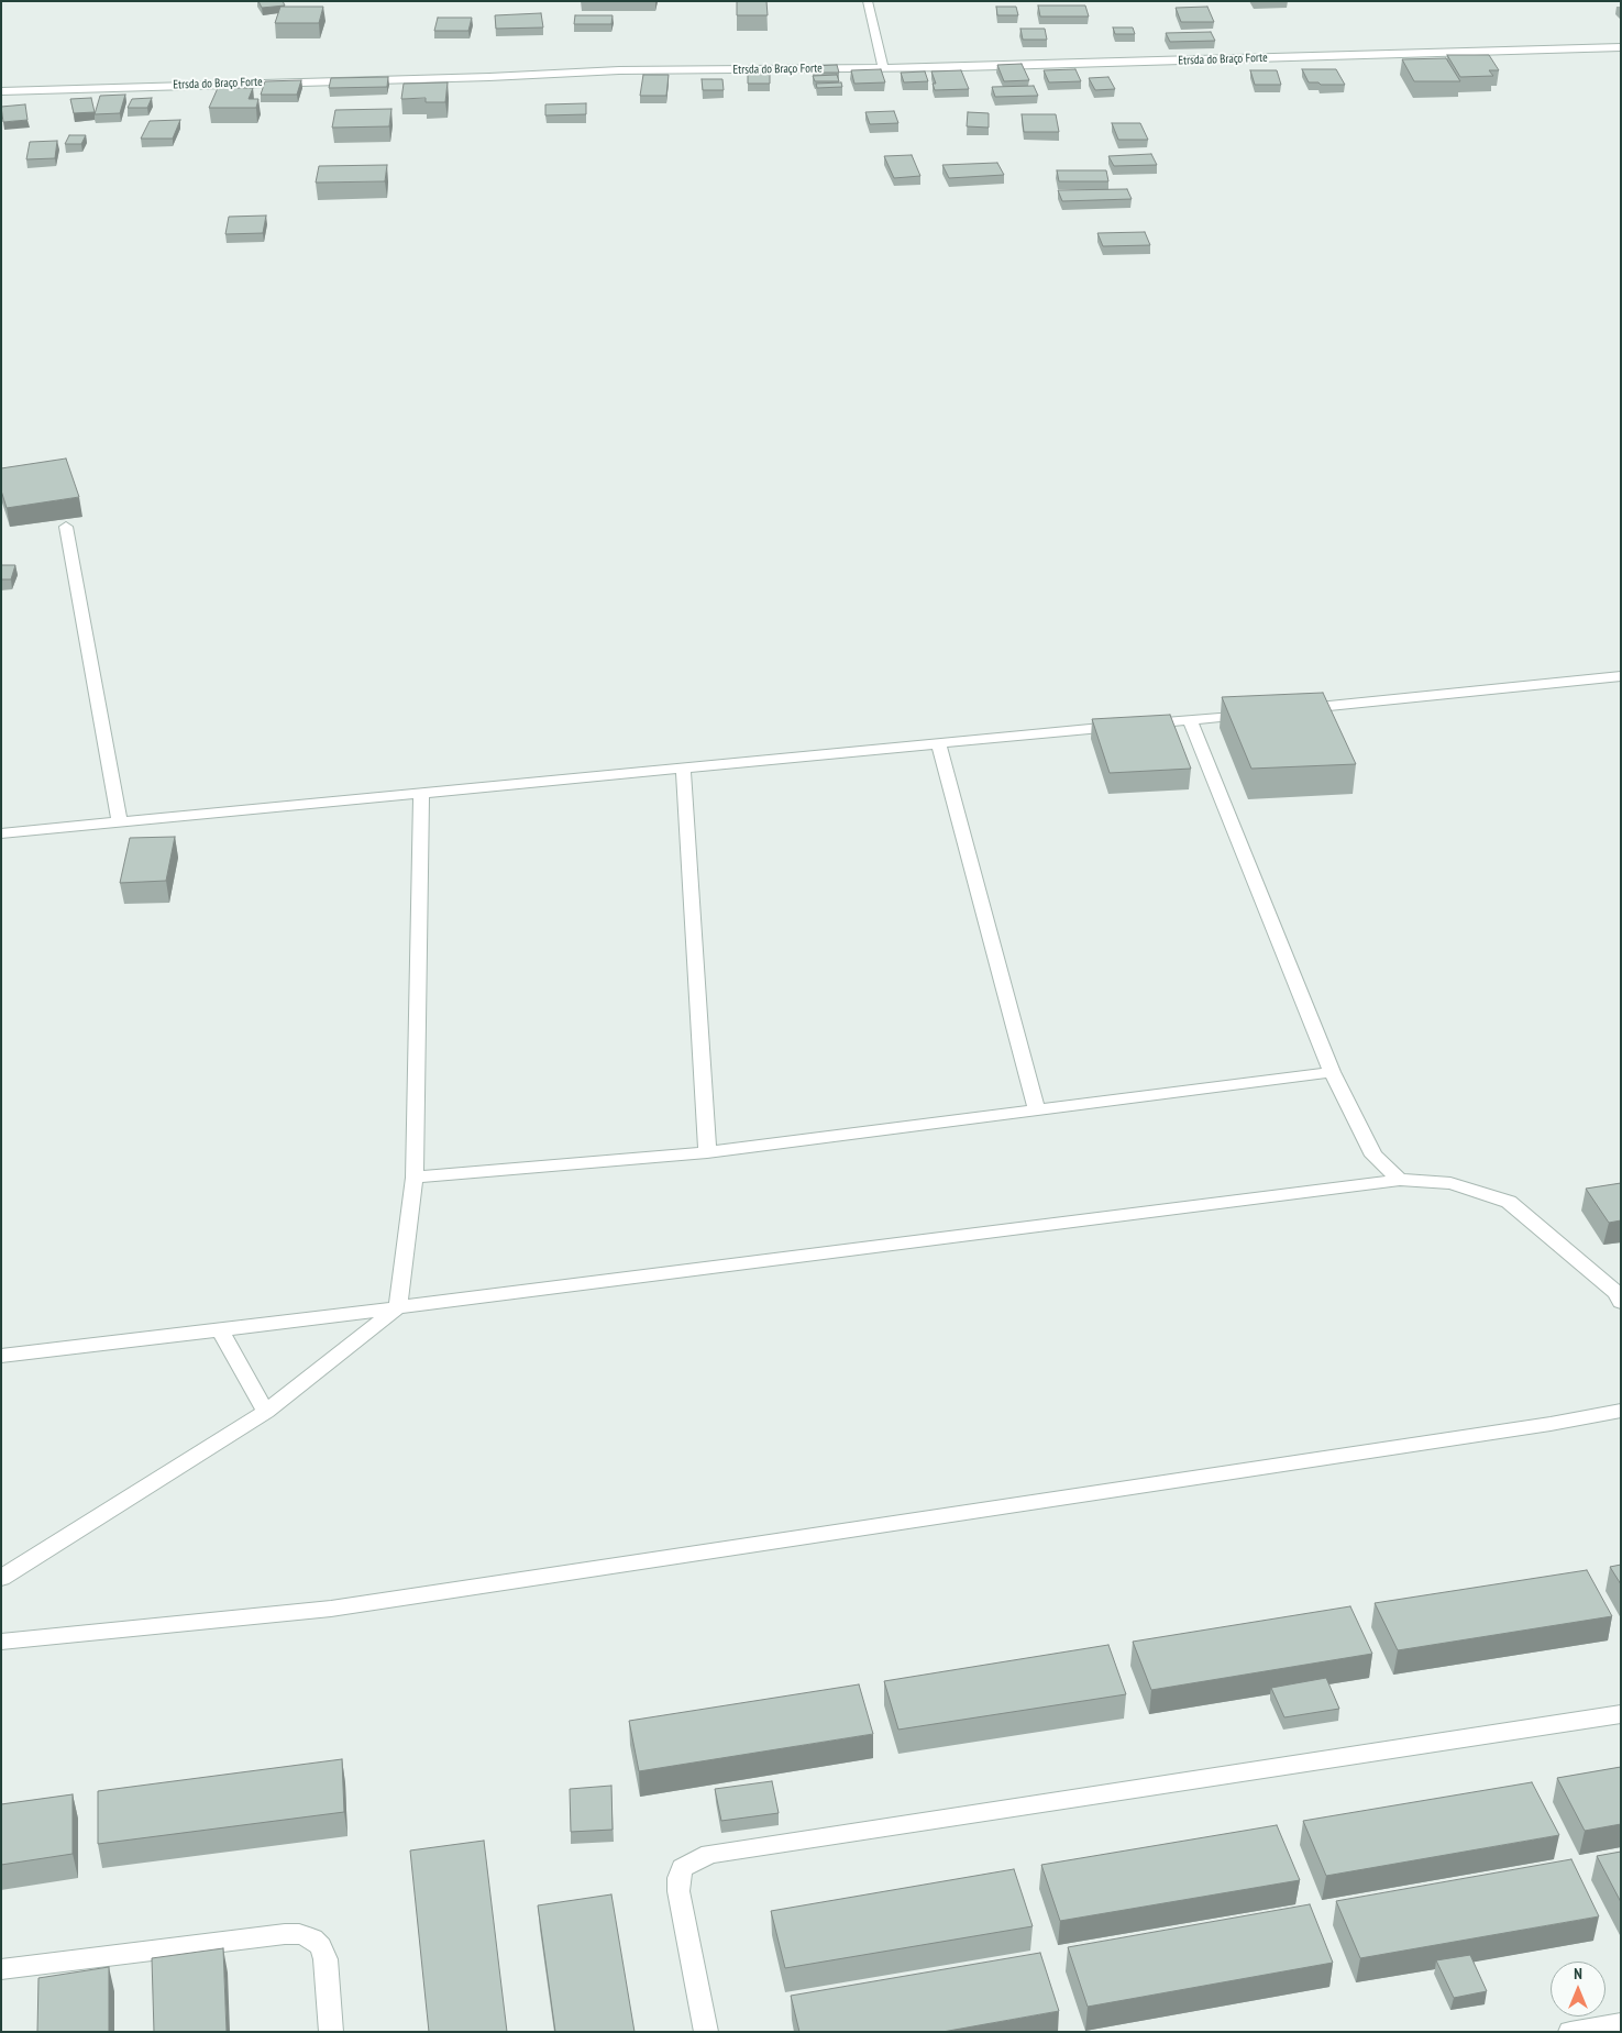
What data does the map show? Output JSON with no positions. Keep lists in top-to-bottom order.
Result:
{
  "streets": {
    "street": ["Etrsda do Braço Forte"]
  },
  "north": "top"
}
